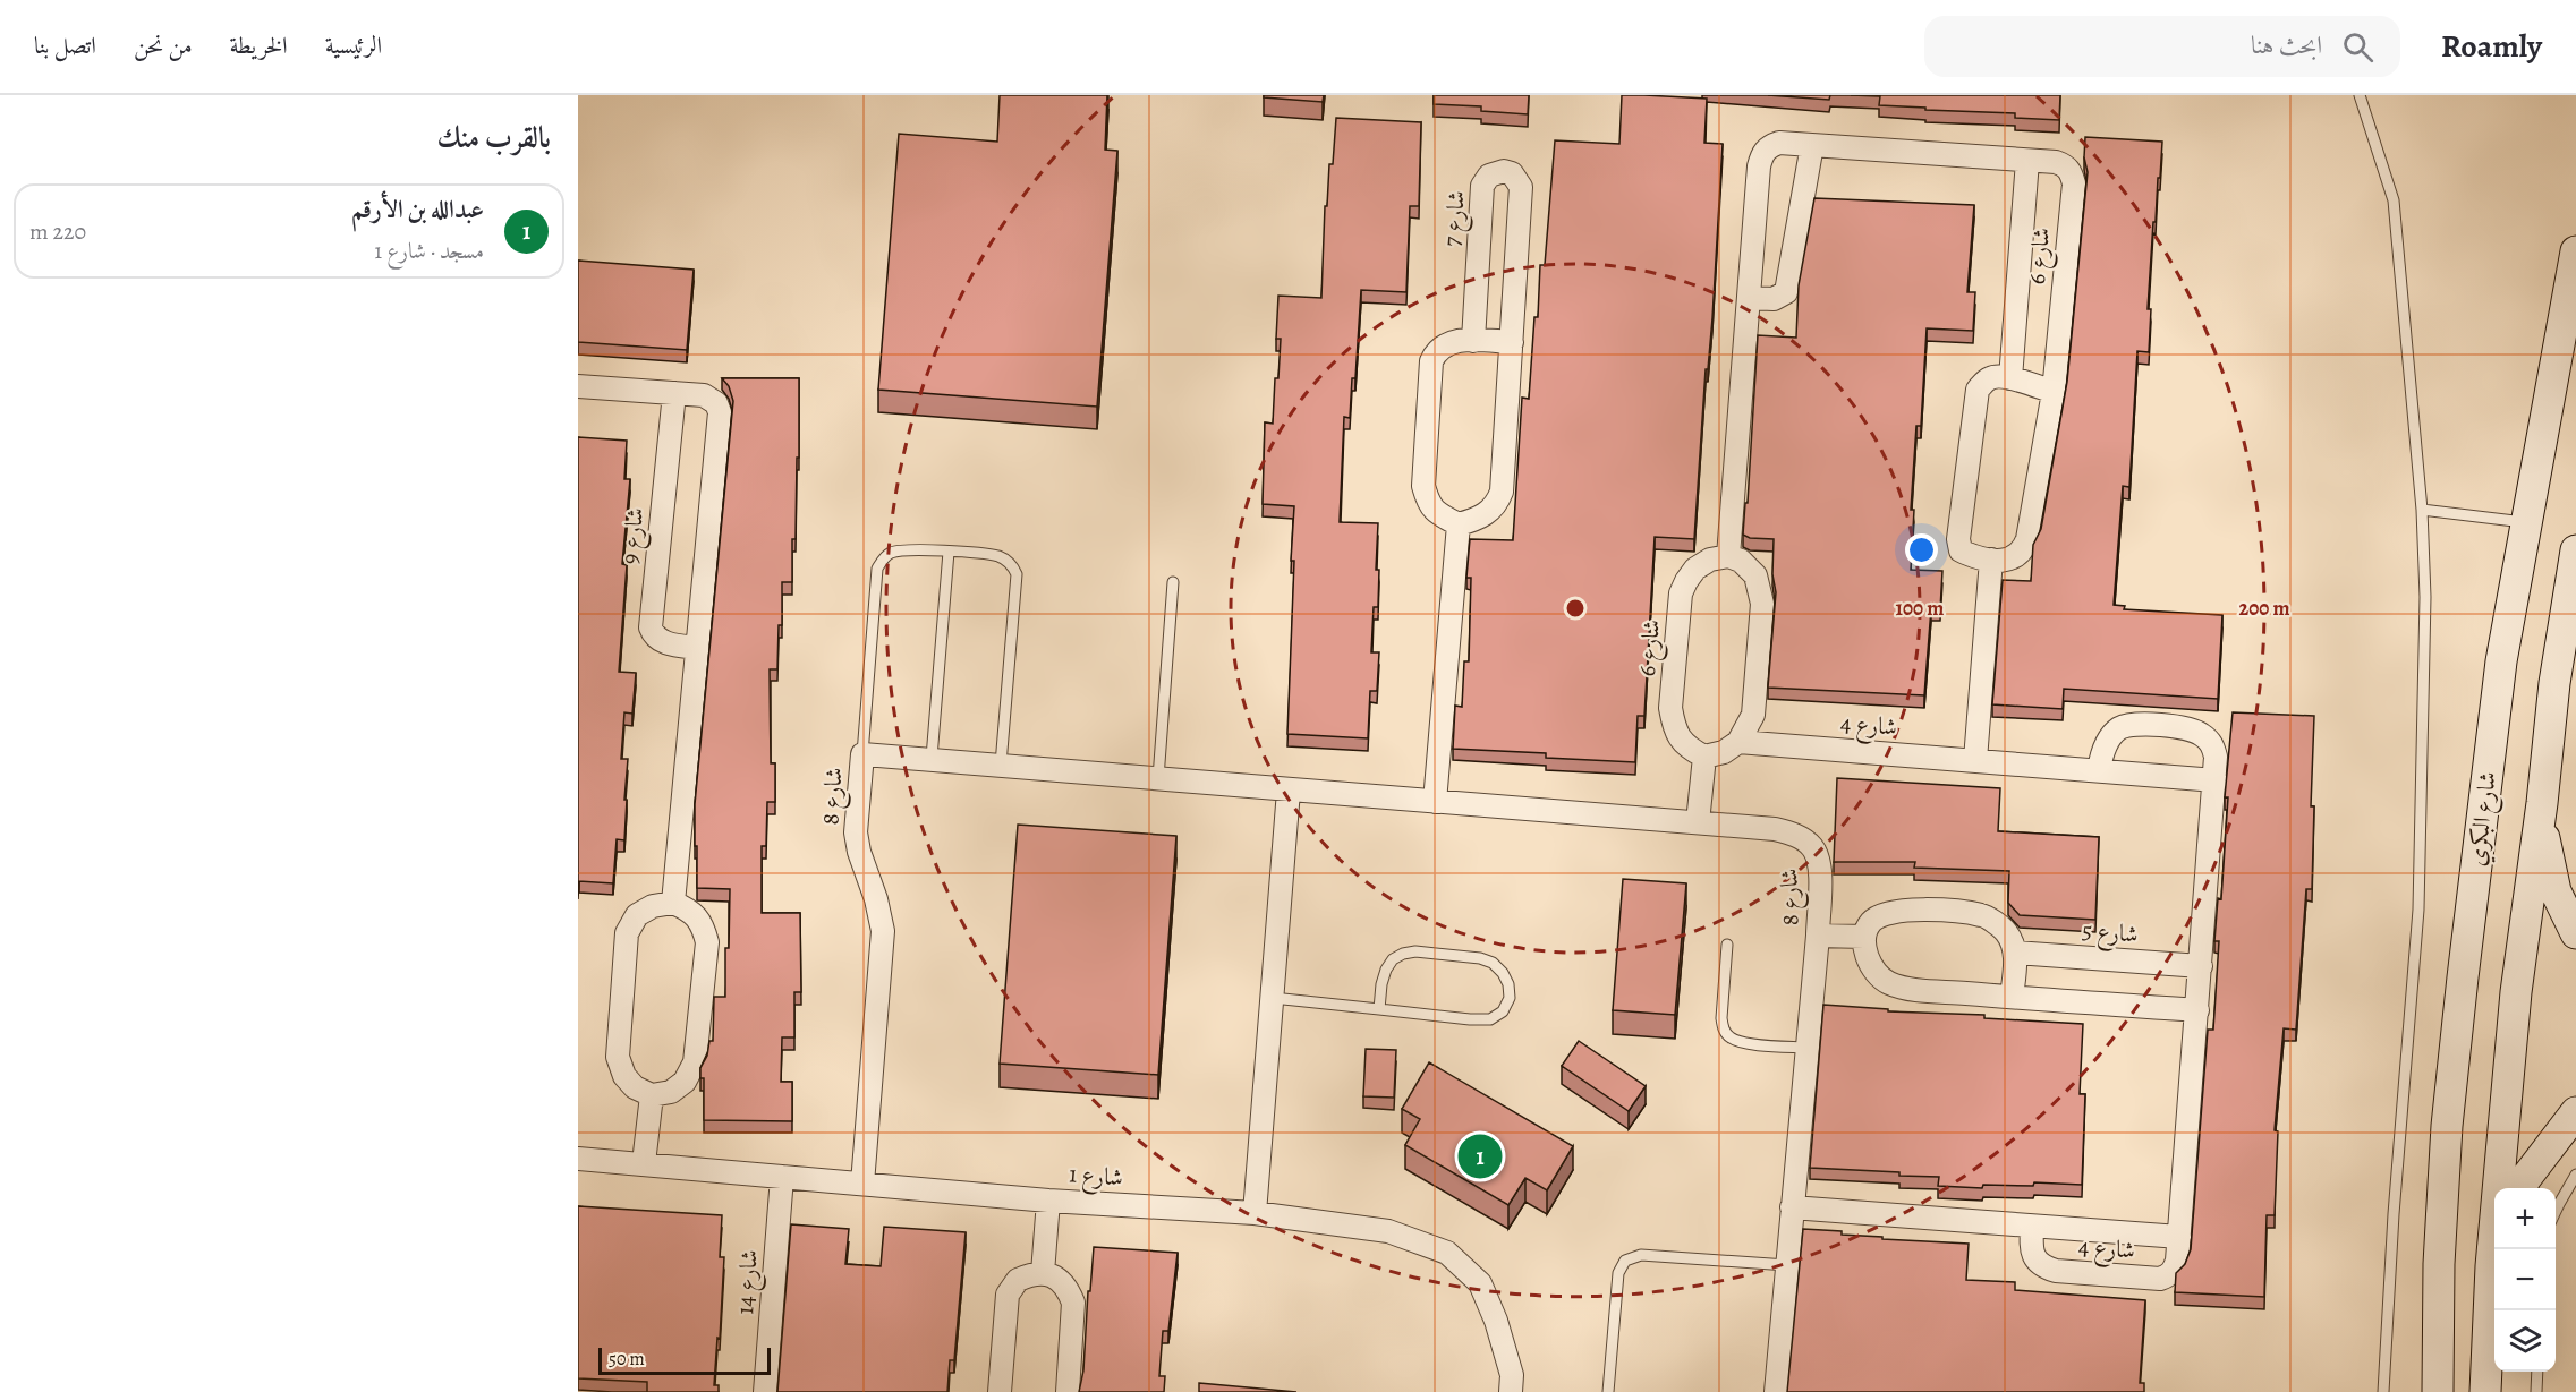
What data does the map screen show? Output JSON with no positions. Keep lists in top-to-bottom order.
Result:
{
  "streets": {
    "main road": ["شارع البكري"],
    "street": [
      "شارع 7",
      "شارع 6",
      "شارع 9",
      "شارع 4",
      "شارع 8",
      "شارع 5",
      "شارع 1",
      "شارع 14"
    ]
  },
  "crossings": [
    ["شارع 6", "شارع 4"],
    ["شارع 4", "شارع 8"],
    ["شارع 4", "شارع 5"],
    ["شارع 8", "شارع 1"],
    ["شارع 1", "شارع 14"]
  ],
  "scale_bar": "50 m",
  "page": {
    "header": "Roamly",
    "search": "ابحث هنا",
    "nav": [
      "الرئيسية",
      "الخريطة",
      "من نحن",
      "اتصل بنا"
    ],
    "heading": "بالقرب منك",
    "list": [
      {
        "mark": "1",
        "name": "عبدالله بن الأرقم",
        "note": "مسجد · شارع 1",
        "value": "220 m"
      }
    ],
    "pins": "1",
    "map_buttons": ["+", "−"],
    "scale": "50 m"
  },
  "rings": ["100 m", "200 m"]
}
